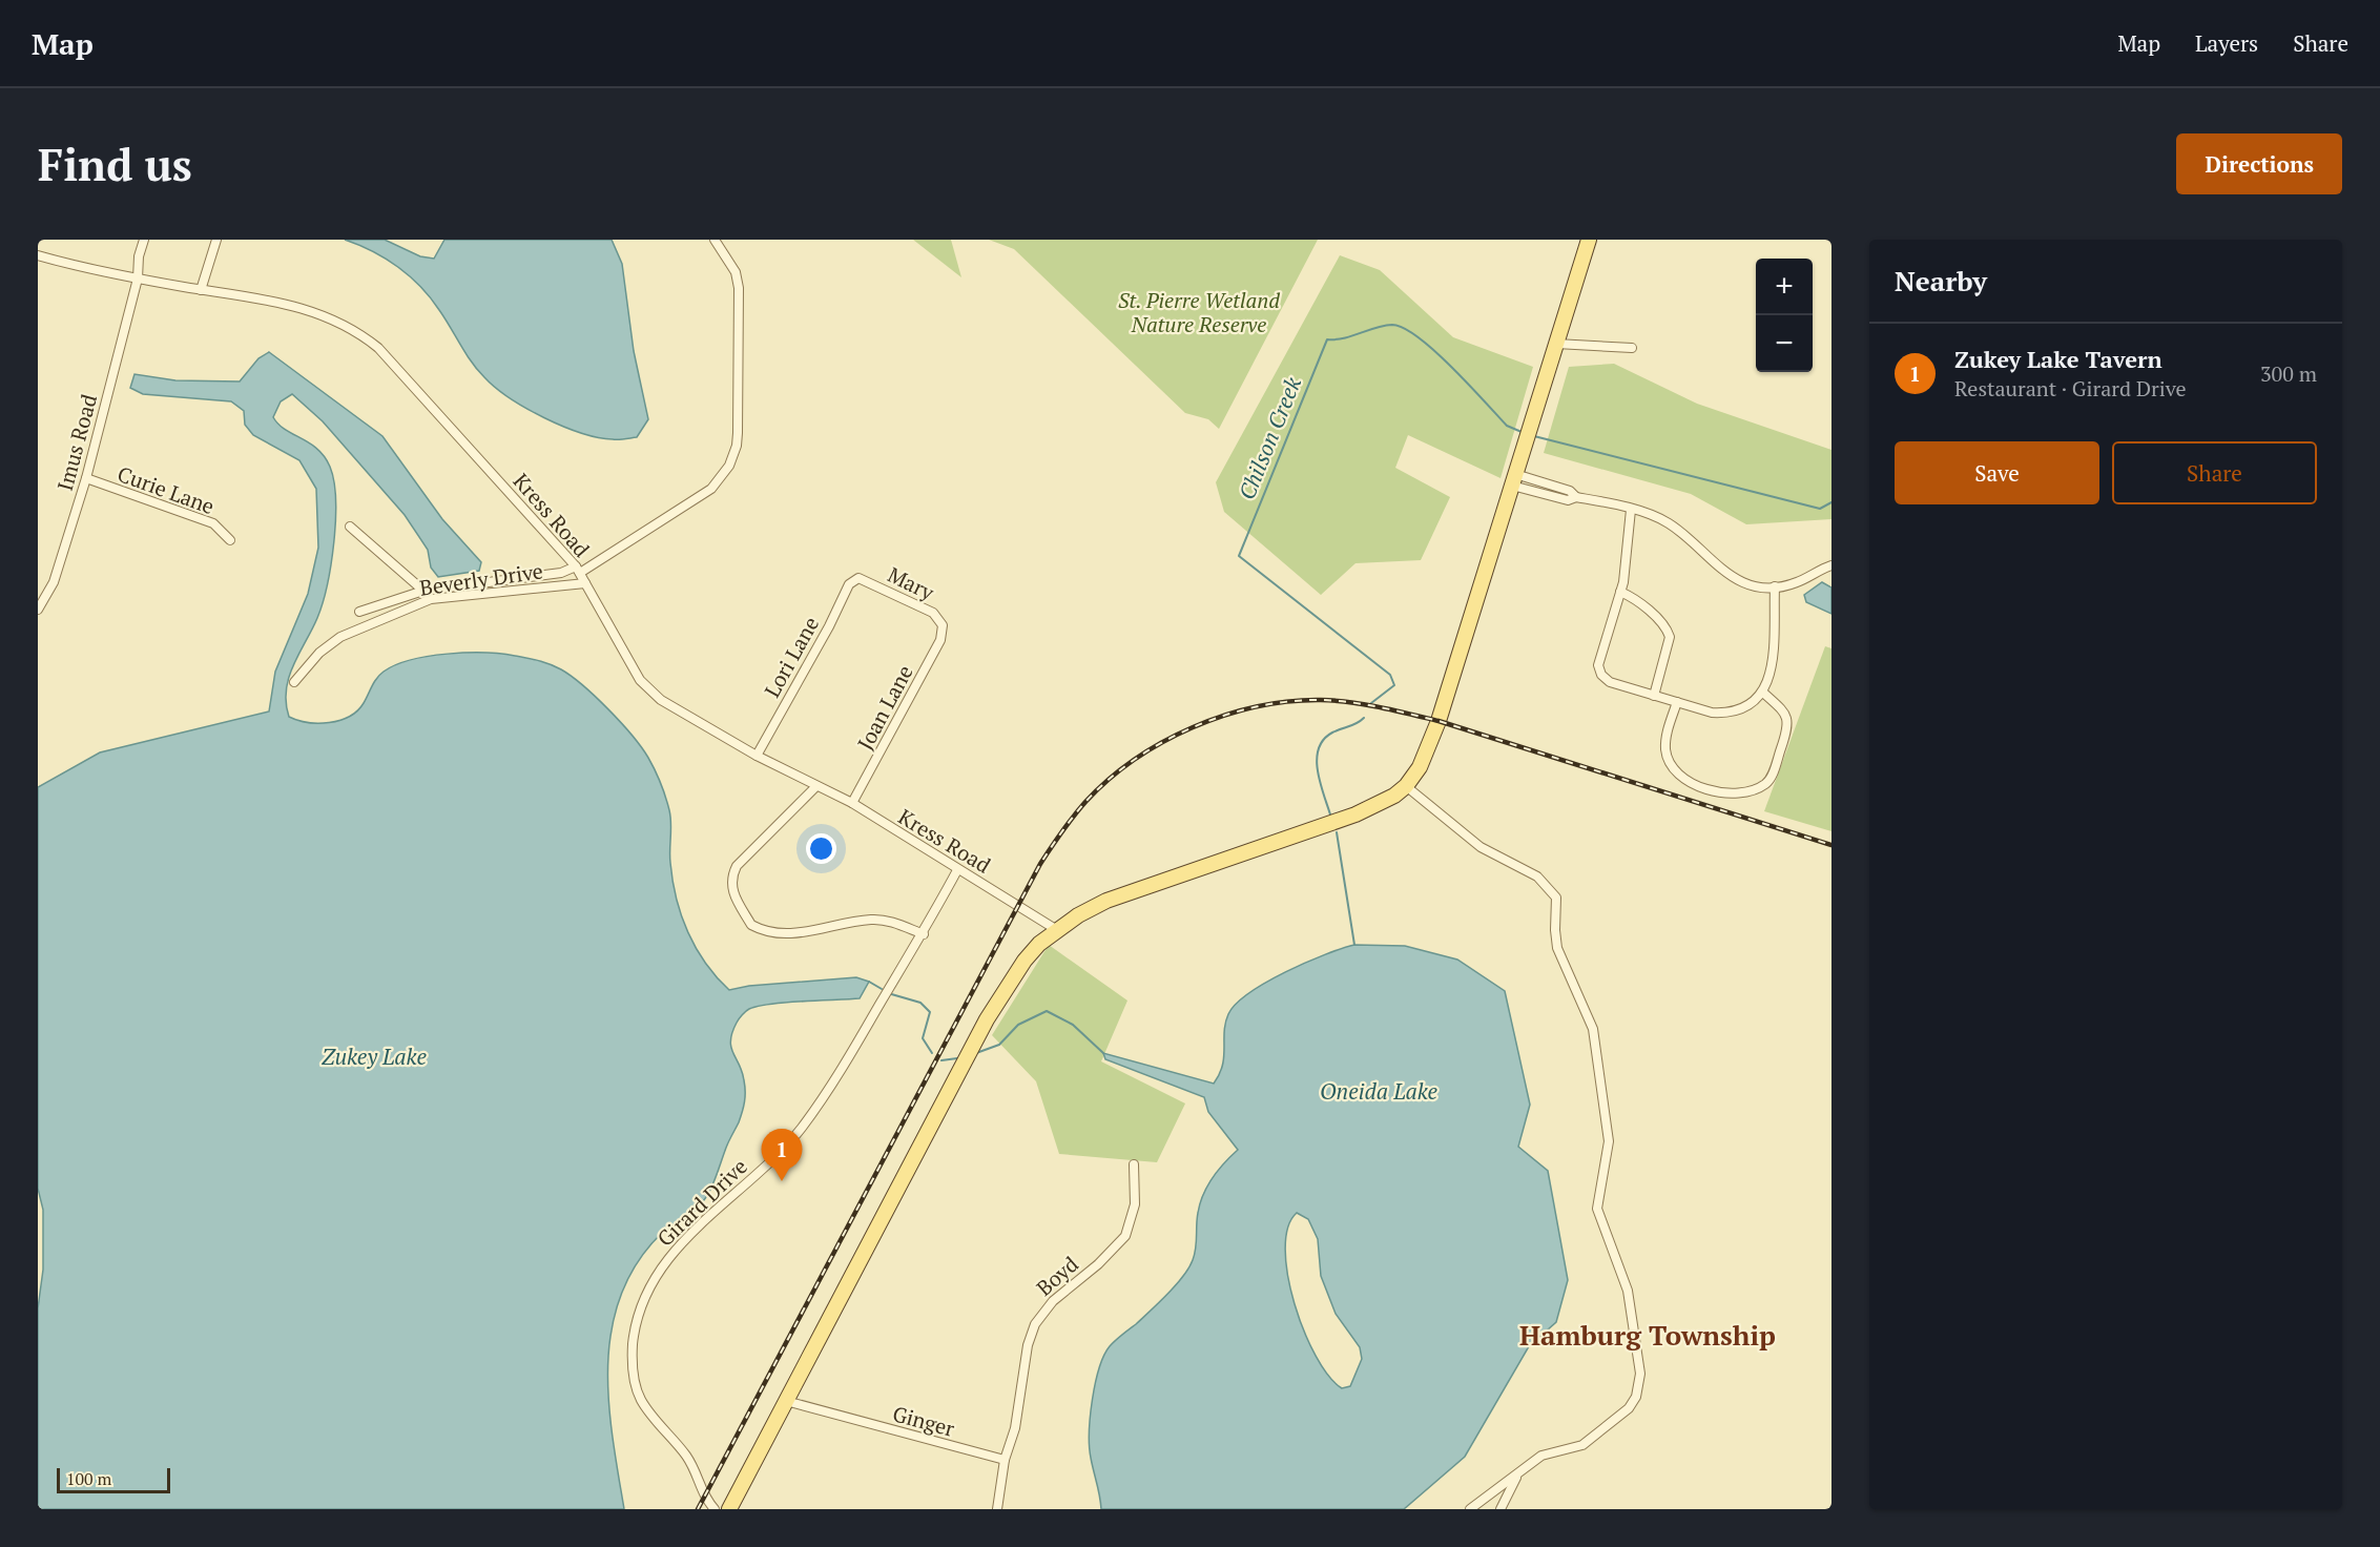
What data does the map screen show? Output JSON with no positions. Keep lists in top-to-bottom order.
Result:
{
  "streets": {
    "street": [
      "Imus Road",
      "Curie Lane",
      "Kress Road",
      "Beverly Drive",
      "Mary",
      "Lori Lane",
      "Joan Lane",
      "Girard Drive",
      "Boyd",
      "Ginger"
    ]
  },
  "crossings": [
    ["Imus Road", "Curie Lane"],
    ["Imus Road", "Kress Road"],
    ["Kress Road", "Beverly Drive"],
    ["Kress Road", "Lori Lane"],
    ["Kress Road", "Joan Lane"],
    ["Kress Road", "Girard Drive"],
    ["Mary", "Lori Lane"],
    ["Mary", "Joan Lane"],
    ["Boyd", "Ginger"]
  ],
  "districts": ["Hamburg Township"],
  "water": ["Chilson Creek", "Zukey Lake", "Oneida Lake"],
  "parks": ["St. Pierre Wetland Nature Reserve"],
  "scale_bar": "100 m",
  "page": {
    "header": "Map",
    "nav": ["Map", "Layers", "Share"],
    "buttons": [
      "Directions",
      ["Save", "Share"]
    ],
    "title": "Find us",
    "heading": "Nearby",
    "map_buttons": ["+", "−"],
    "list": [
      {
        "mark": "1",
        "name": "Zukey Lake Tavern",
        "note": "Restaurant · Girard Drive",
        "value": "300 m"
      }
    ],
    "pins": "1",
    "scale": "100 m"
  }
}
